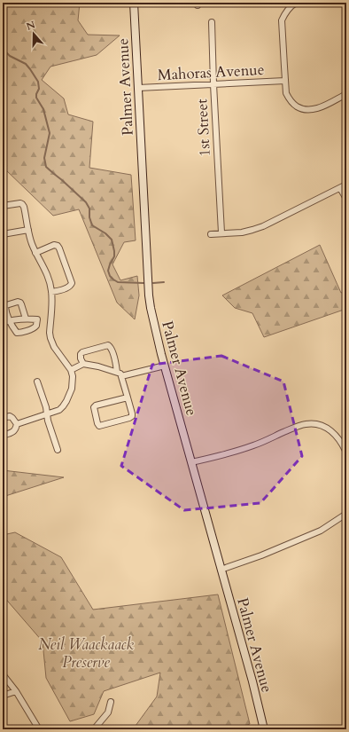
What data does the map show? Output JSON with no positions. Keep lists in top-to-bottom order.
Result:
{
  "streets": {
    "street": ["Mahoras Avenue", "Palmer Avenue", "1st Street"]
  },
  "crossings": [
    ["Mahoras Avenue", "Palmer Avenue"],
    ["Mahoras Avenue", "1st Street"]
  ],
  "parks": ["Neil Waackaack Preserve"],
  "north": "top"
}
